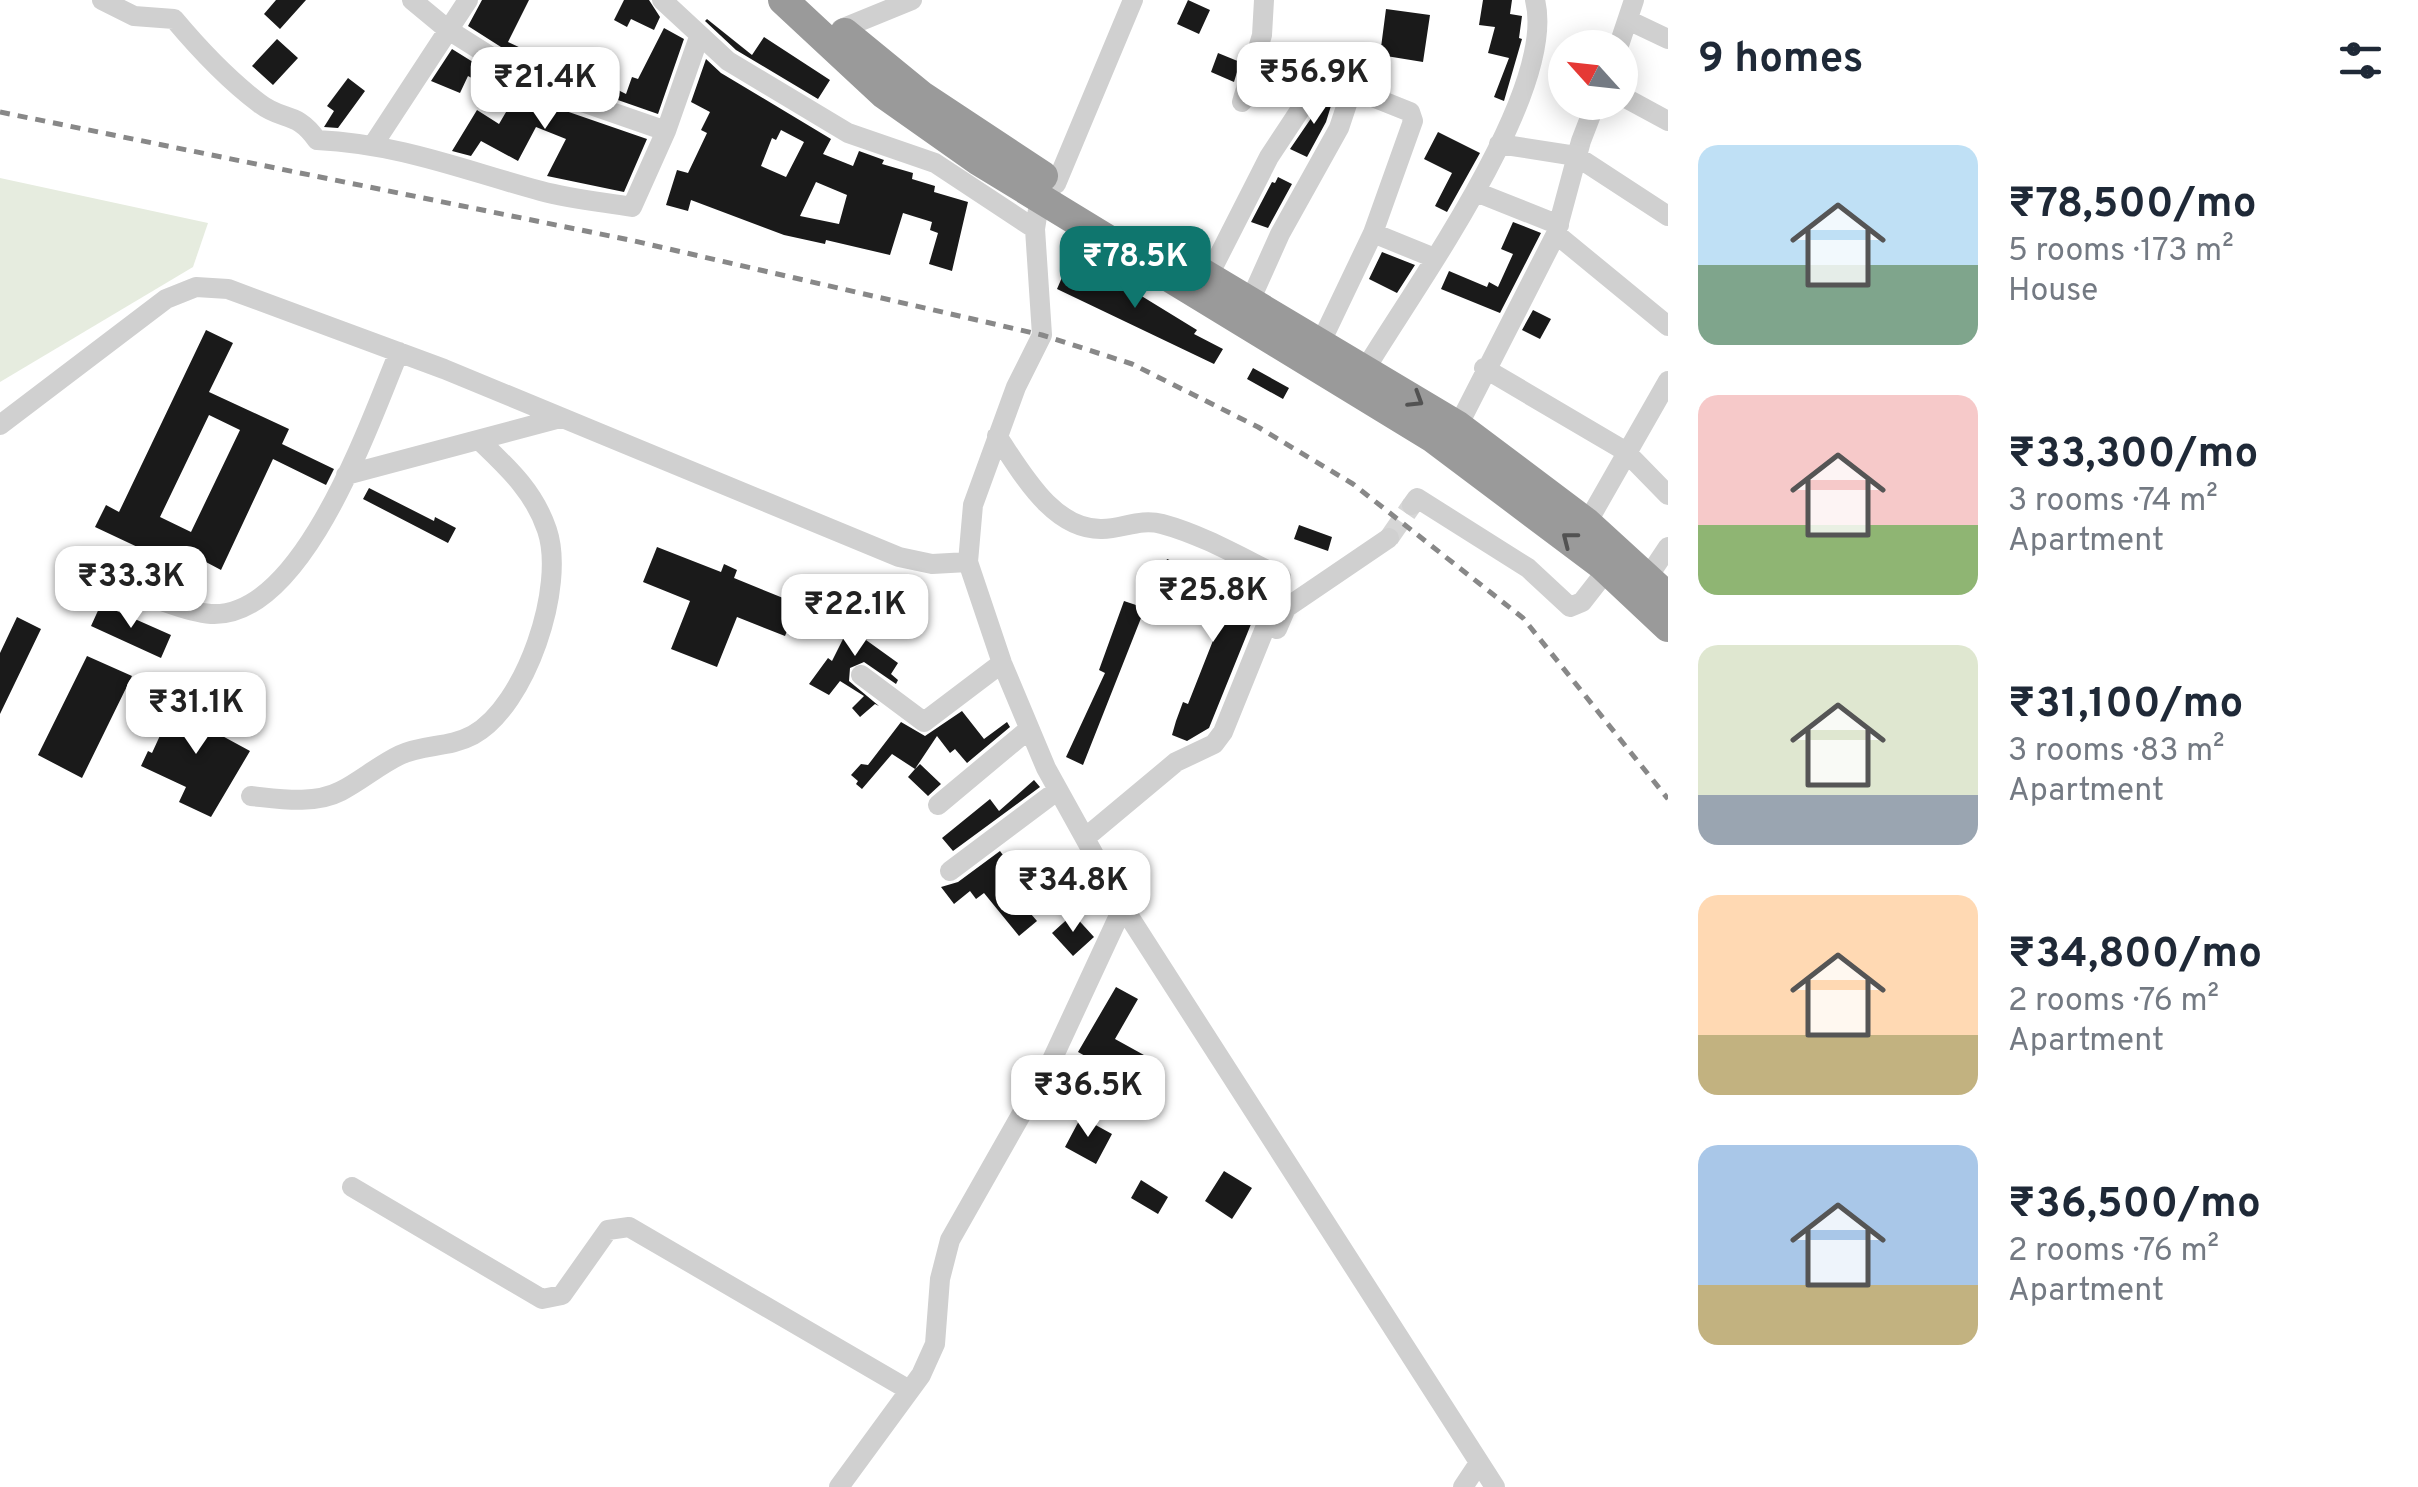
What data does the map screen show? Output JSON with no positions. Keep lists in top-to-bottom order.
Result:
{
  "north": "top left",
  "page": {
    "heading": "9 homes",
    "price": [
      "₹56.9K",
      "₹21.4K",
      "₹78.5K",
      "₹33.3K",
      "₹25.8K",
      "₹22.1K",
      "₹31.1K",
      "₹34.8K",
      "₹36.5K"
    ],
    "list": [
      {
        "name": "₹78,500/mo",
        "note": "5 rooms · 173 m² · House"
      },
      {
        "name": "₹33,300/mo",
        "note": "3 rooms · 74 m² · Apartment"
      },
      {
        "name": "₹31,100/mo",
        "note": "3 rooms · 83 m² · Apartment"
      },
      {
        "name": "₹34,800/mo",
        "note": "2 rooms · 76 m² · Apartment"
      },
      {
        "name": "₹36,500/mo",
        "note": "2 rooms · 76 m² · Apartment"
      }
    ]
  }
}
